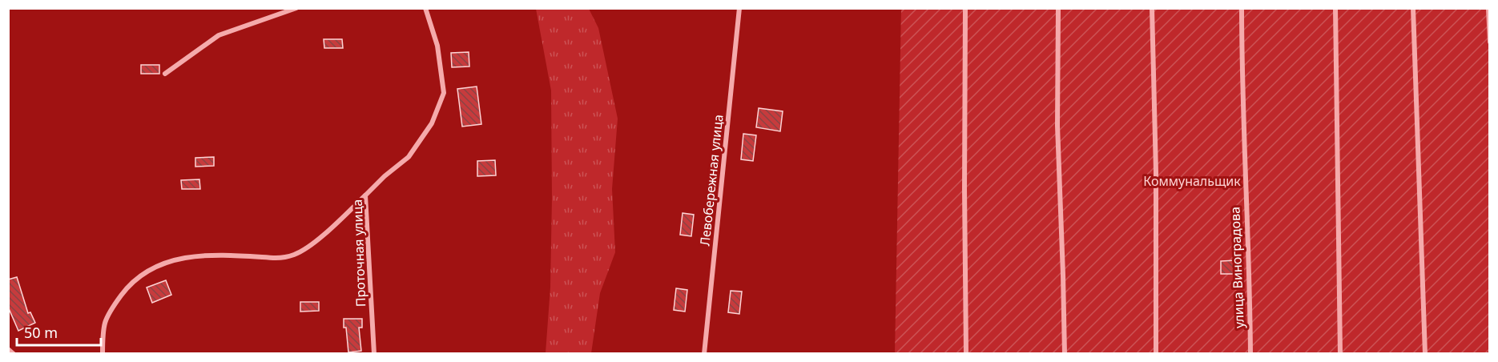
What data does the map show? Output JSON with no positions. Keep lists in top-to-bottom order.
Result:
{
  "streets": {
    "street": ["Левобережная улица", "Проточная улица", "улица Виноградова"]
  },
  "parks": ["Коммунальщик"],
  "scale_bar": "50 m"
}
